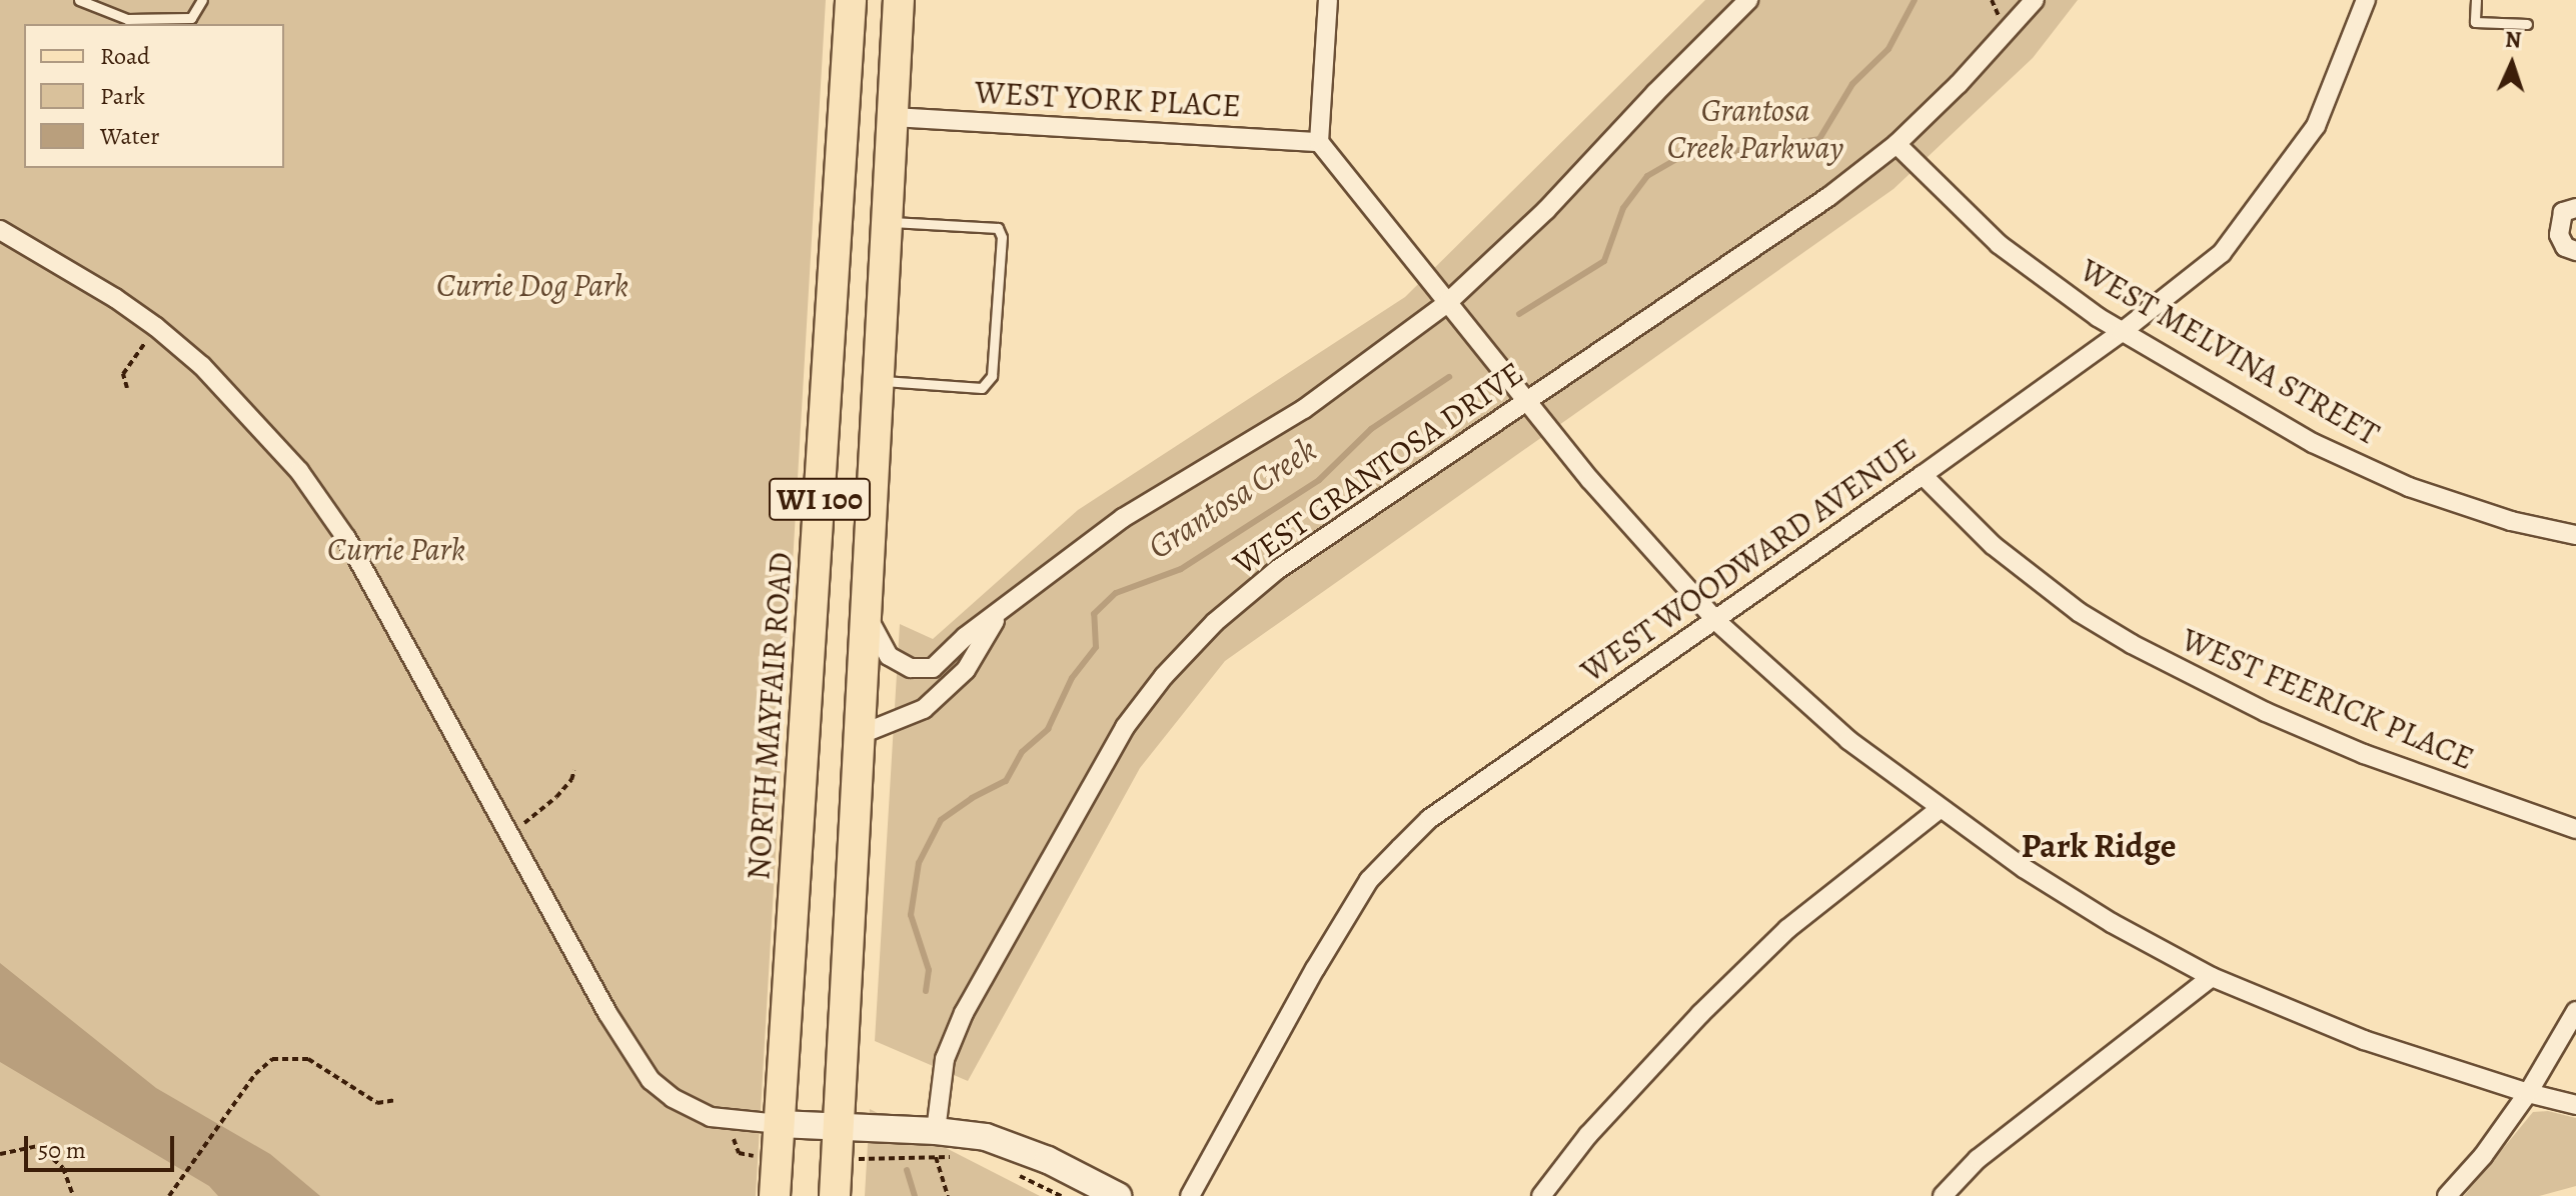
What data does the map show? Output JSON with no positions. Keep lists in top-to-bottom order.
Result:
{
  "streets": {
    "main road": ["WI 100", "NORTH MAYFAIR ROAD"],
    "street": [
      "WEST YORK PLACE",
      "WEST MELVINA STREET",
      "WEST GRANTOSA DRIVE",
      "WEST WOODWARD AVENUE",
      "WEST FEERICK PLACE"
    ]
  },
  "crossings": [
    ["WEST YORK PLACE", "WI 100"],
    ["WEST MELVINA STREET", "WEST GRANTOSA DRIVE"],
    ["WEST MELVINA STREET", "WEST WOODWARD AVENUE"],
    ["WEST WOODWARD AVENUE", "WEST FEERICK PLACE"]
  ],
  "districts": ["Park Ridge"],
  "water": ["Grantosa Creek"],
  "parks": ["Grantosa Creek Parkway", "Currie Dog Park", "Currie Park"],
  "legend": ["Road", "Park", "Water"],
  "scale_bar": "50 m",
  "north": "top"
}
